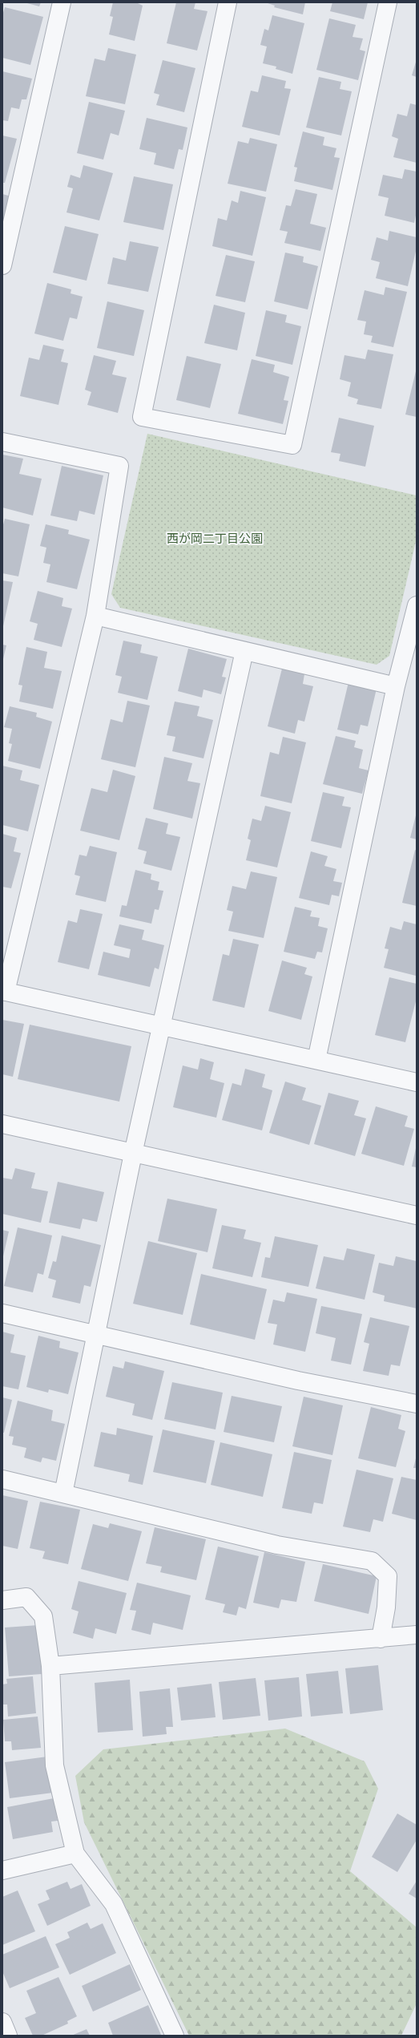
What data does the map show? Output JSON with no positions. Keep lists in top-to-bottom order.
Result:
{
  "parks": ["西が岡二丁目公園"]
}
